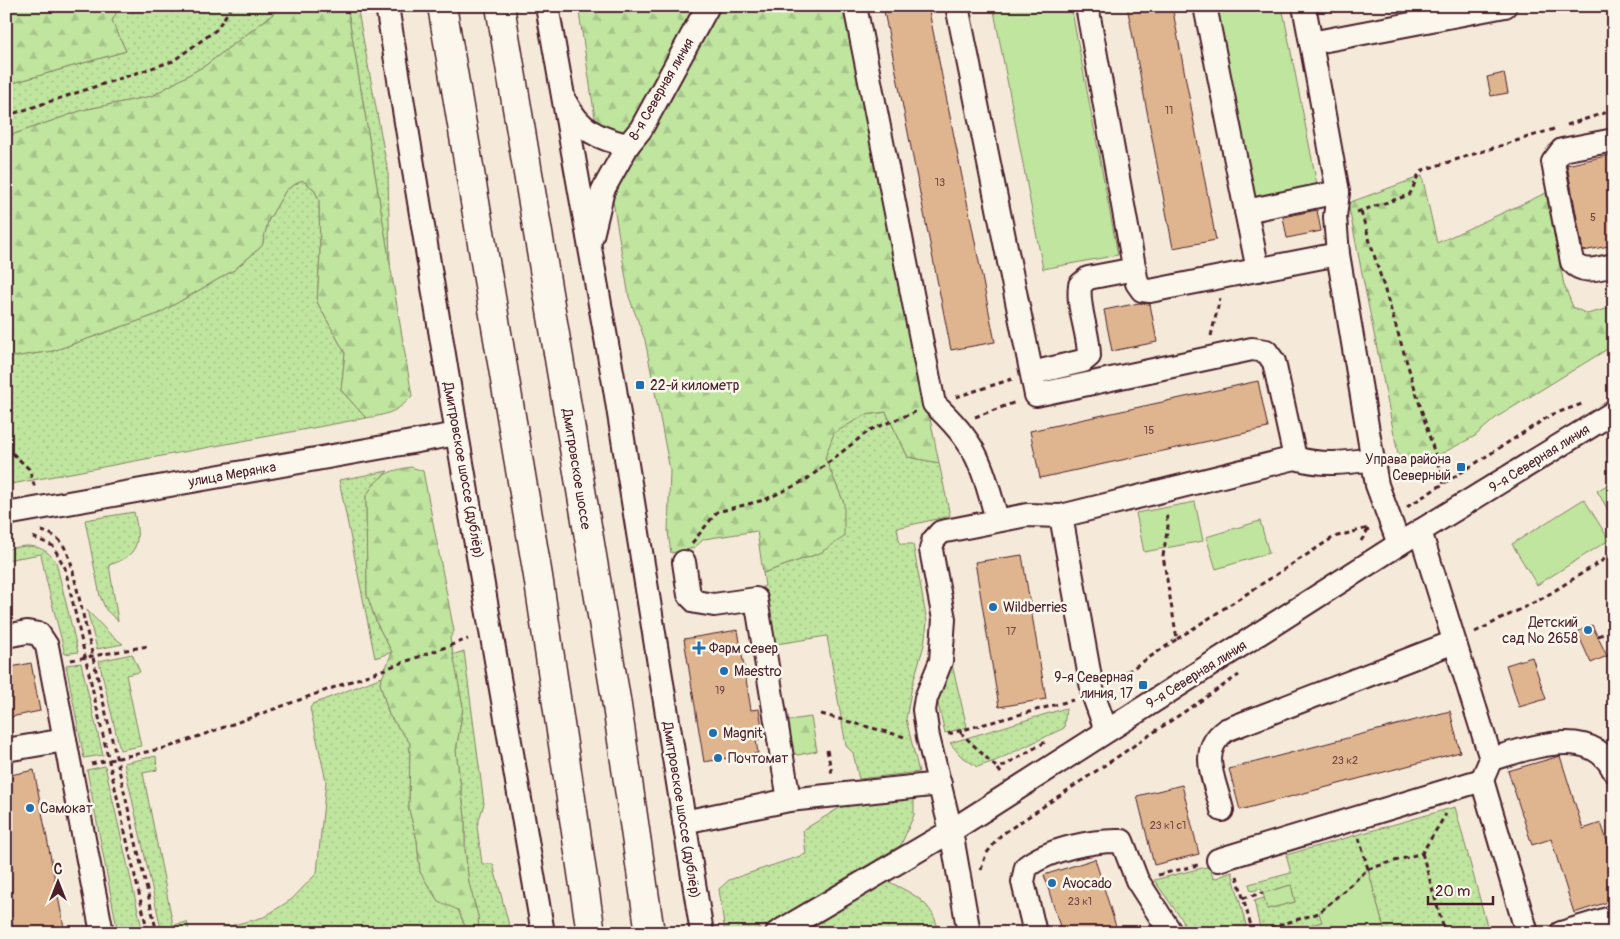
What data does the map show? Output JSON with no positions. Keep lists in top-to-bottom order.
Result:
{
  "streets": {
    "highway": ["Дмитровское шоссе"],
    "street": [
      "8-я Северная линия",
      "9-я Северная линия",
      "Дмитровское шоссе (дублёр)",
      "улица Мерянка"
    ]
  },
  "crossings": [
    ["8-я Северная линия", "Дмитровское шоссе (дублёр)"],
    ["Дмитровское шоссе (дублёр)", "улица Мерянка"]
  ],
  "places": {
    "transit": ["22-й километр", "Управа района Северный", "9-я Северная линия, 17"],
    "other": [
      "Wildberries",
      "Детский сад № 2658",
      "Maestro",
      "Magnit",
      "Почтомат",
      "Самокат",
      "Avocado"
    ],
    "health": ["Фарм север"]
  },
  "house_numbers": [
    "11",
    "13",
    "5",
    "15",
    "17",
    "19",
    "23 к2",
    "23 к1 с1",
    "23 к1"
  ],
  "scale_bar": "20 m",
  "north": "top"
}
